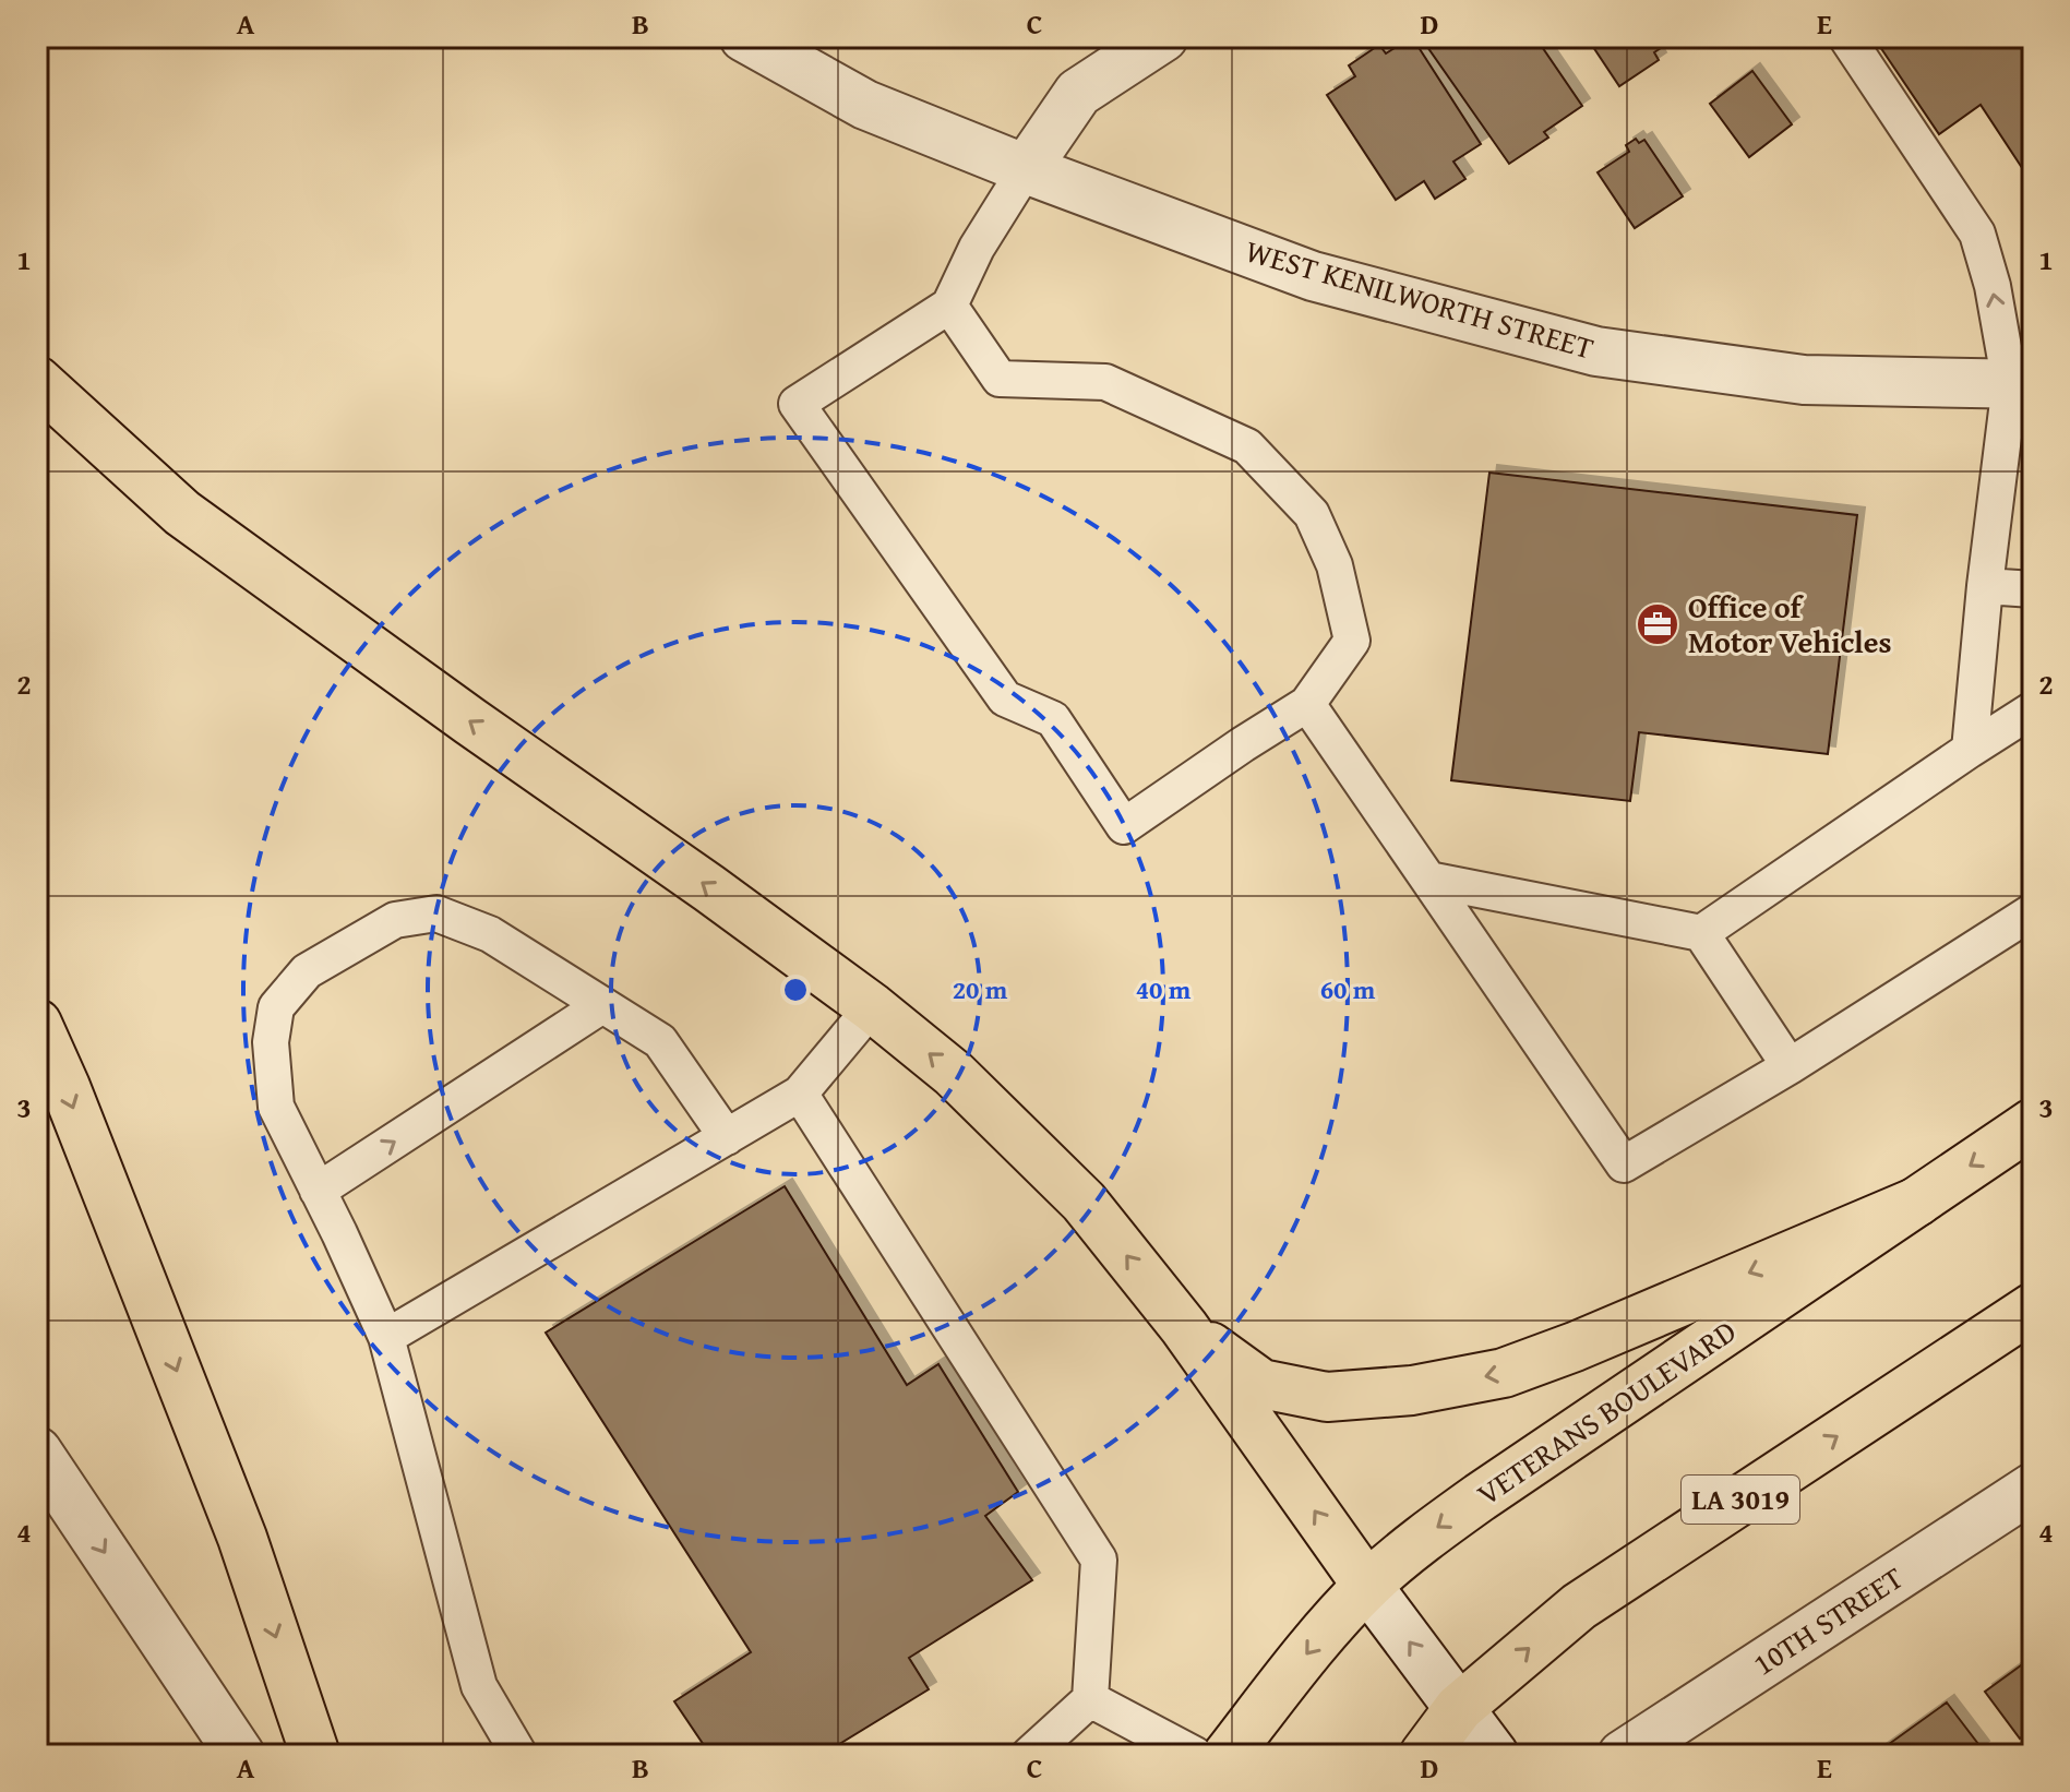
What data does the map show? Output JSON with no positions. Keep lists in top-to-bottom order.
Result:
{
  "streets": {
    "main road": ["VETERANS BOULEVARD", "LA 3019"],
    "street": ["WEST KENILWORTH STREET", "10TH STREET"]
  },
  "places": {
    "office": ["Office of Motor Vehicles"]
  },
  "grid": {
    "columns": [
      "A",
      "B",
      "C",
      "D",
      "E"
    ],
    "rows": [
      "1",
      "2",
      "3",
      "4"
    ]
  },
  "rings": ["20 m", "40 m", "60 m"]
}
